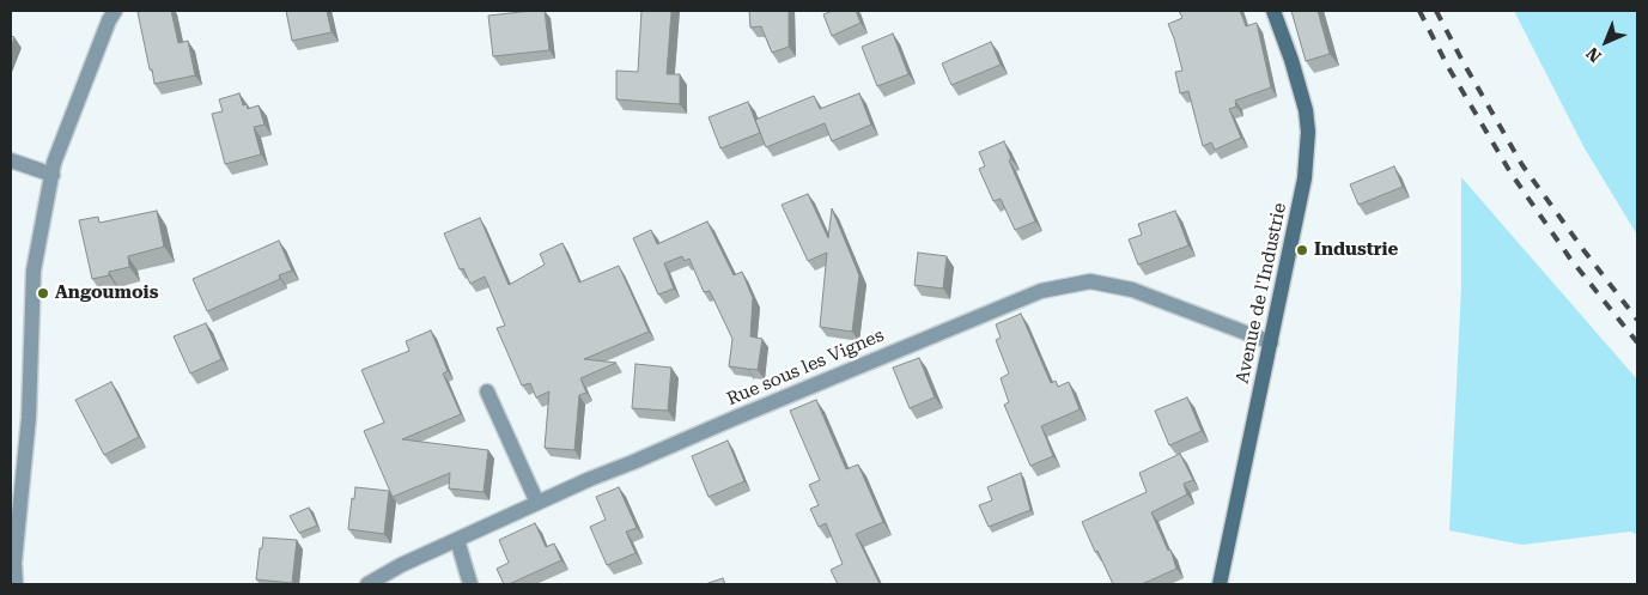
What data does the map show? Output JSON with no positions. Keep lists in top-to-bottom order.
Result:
{
  "streets": {
    "street": ["Avenue de l'Industrie", "Rue sous les Vignes"]
  },
  "crossings": [
    ["Avenue de l'Industrie", "Rue sous les Vignes"]
  ],
  "places": ["Industrie", "Angoumois"],
  "north": "bottom left"
}
